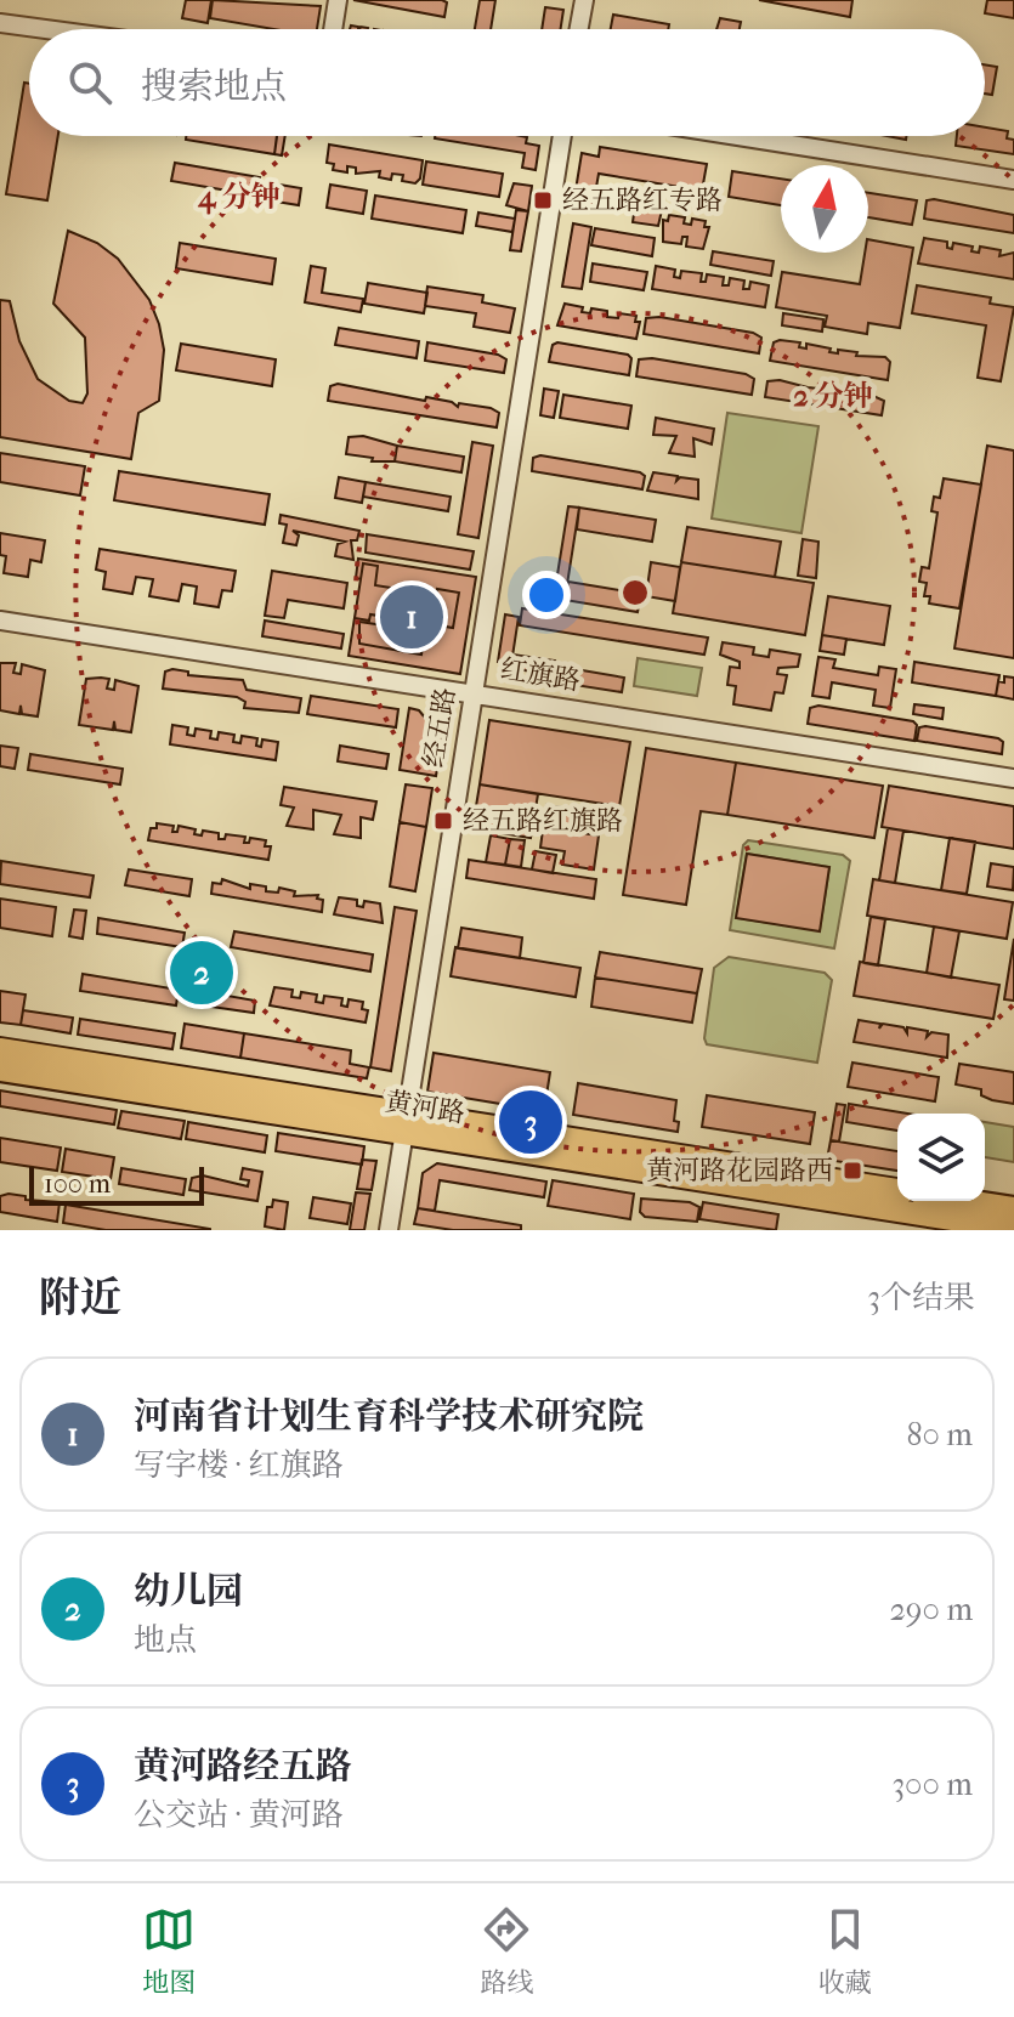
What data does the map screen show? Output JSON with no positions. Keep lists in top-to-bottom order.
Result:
{
  "streets": {
    "main road": ["黄河路"],
    "street": ["红旗路", "经五路"]
  },
  "crossings": [
    ["红旗路", "经五路"],
    ["经五路", "黄河路"]
  ],
  "places": {
    "transit": ["经五路红专路", "经五路红旗路", "黄河路花园路西"]
  },
  "scale_bar": "100 m",
  "north": "top",
  "page": {
    "search": "搜索地点",
    "pins": ["1", "2", "3"],
    "scale": "100 m",
    "heading": ["附近", "3个结果"],
    "list": [
      {
        "mark": "1",
        "name": "河南省计划生育科学技术研究院",
        "note": "写字楼 · 红旗路",
        "value": "80 m"
      },
      {
        "mark": "2",
        "name": "幼儿园",
        "note": "地点",
        "value": "290 m"
      },
      {
        "mark": "3",
        "name": "黄河路经五路",
        "note": "公交站 · 黄河路",
        "value": "300 m"
      }
    ],
    "nav": ["地图", "路线", "收藏"]
  },
  "rings": ["4 分钟", "2 分钟"]
}
